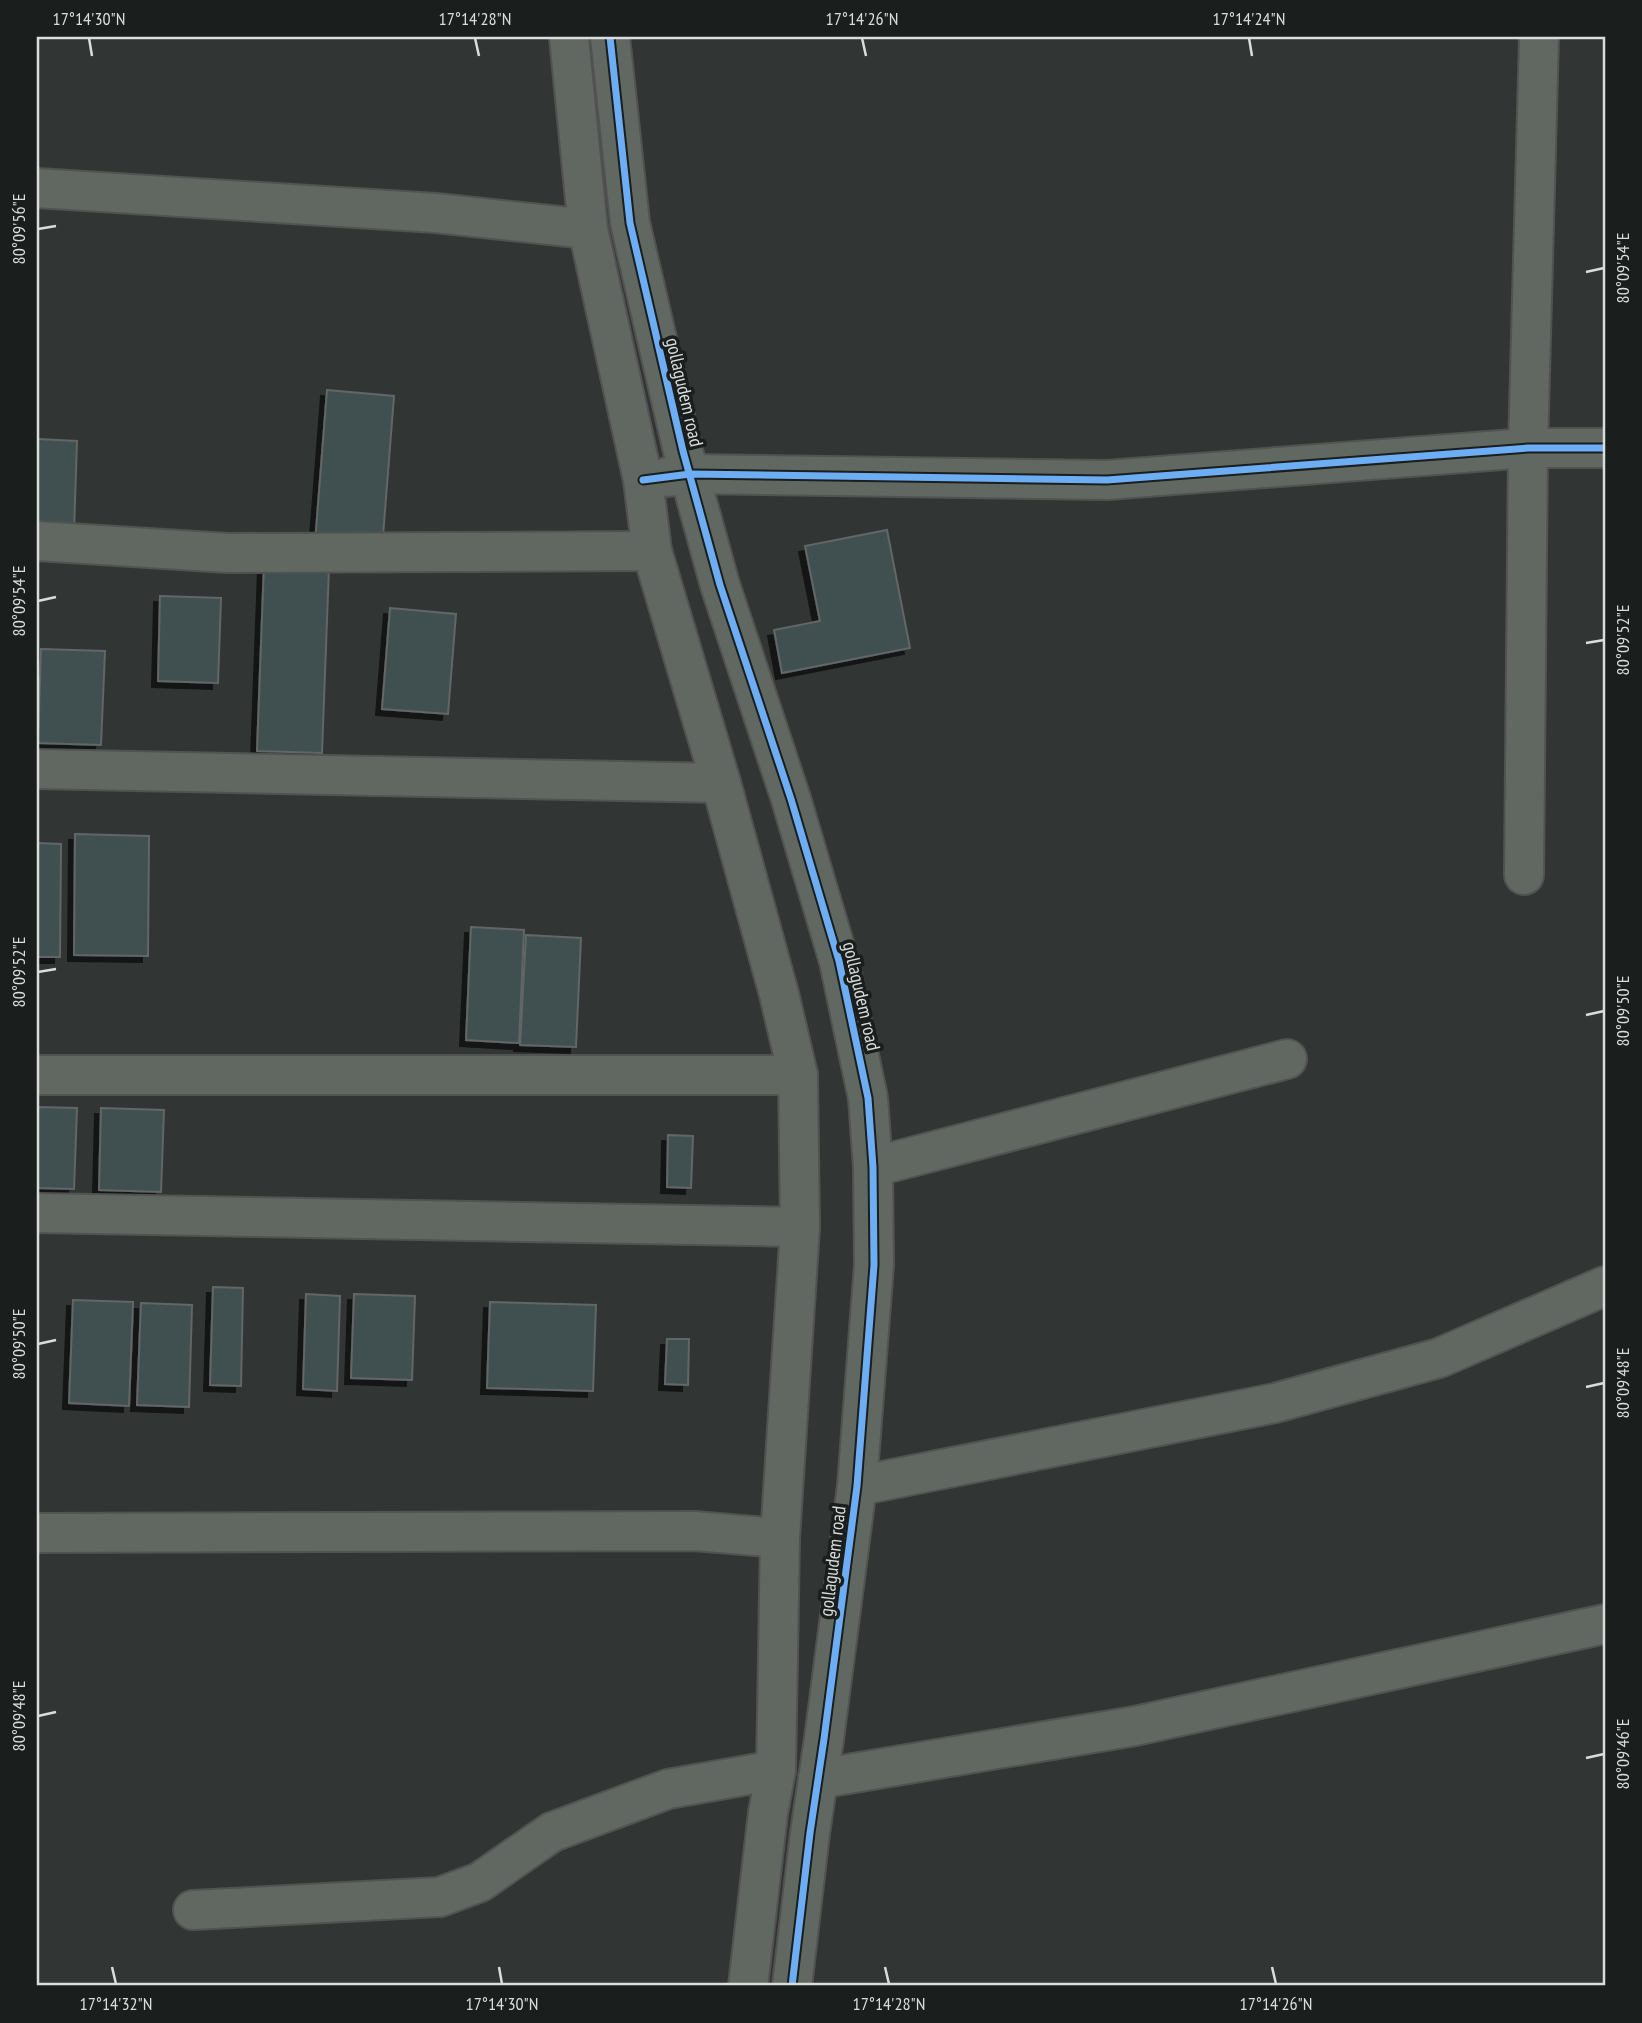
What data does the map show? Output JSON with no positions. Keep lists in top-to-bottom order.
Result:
{
  "streets": {
    "street": ["gollagudem road"]
  },
  "coordinates": [
    "17°14'30\"N",
    "17°14'28\"N",
    "17°14'26\"N",
    "17°14'24\"N",
    "80°09'56\"E",
    "80°09'54\"E",
    "80°09'52\"E",
    "80°09'50\"E",
    "80°09'48\"E",
    "80°09'46\"E",
    "17°14'32\"N"
  ]
}
